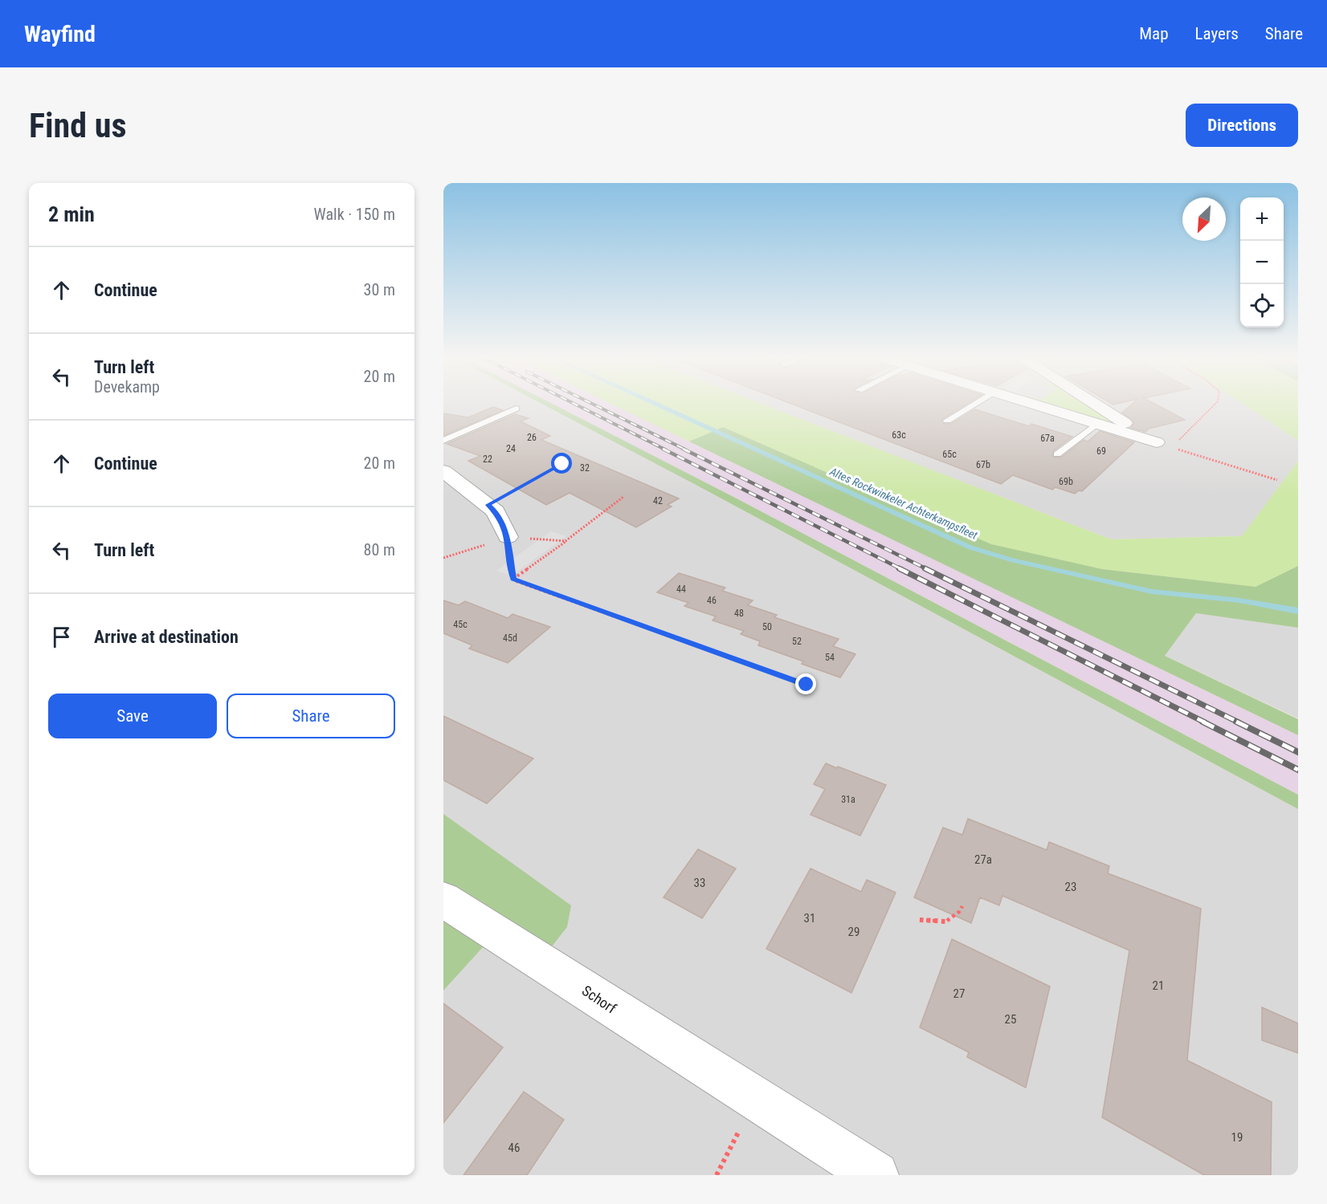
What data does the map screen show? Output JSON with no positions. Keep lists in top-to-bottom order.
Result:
{
  "streets": {
    "street": ["Schorf"]
  },
  "water": ["Altes Rockwinkeler Achterkampsfleet"],
  "house_numbers": [
    "63c",
    "26",
    "67a",
    "24",
    "69",
    "65c",
    "22",
    "67b",
    "32",
    "69b",
    "42",
    "44",
    "46",
    "48",
    "45c",
    "50",
    "45d",
    "52",
    "54",
    "31a",
    "27a",
    "33",
    "23",
    "31",
    "29",
    "21",
    "27",
    "25",
    "19",
    "46"
  ],
  "north": "bottom left",
  "page": {
    "header": "Wayfind",
    "nav": ["Map", "Layers", "Share"],
    "buttons": [
      "Directions",
      ["Save", "Share"]
    ],
    "title": "Find us",
    "heading": ["2 min", "Walk · 150 m"],
    "map_buttons": ["+", "−"],
    "list": [
      ["Continue", "30 m"],
      ["Turn left", "Devekamp", "20 m"],
      ["Continue", "20 m"],
      ["Turn left", "80 m"],
      "Arrive at destination"
    ]
  }
}
